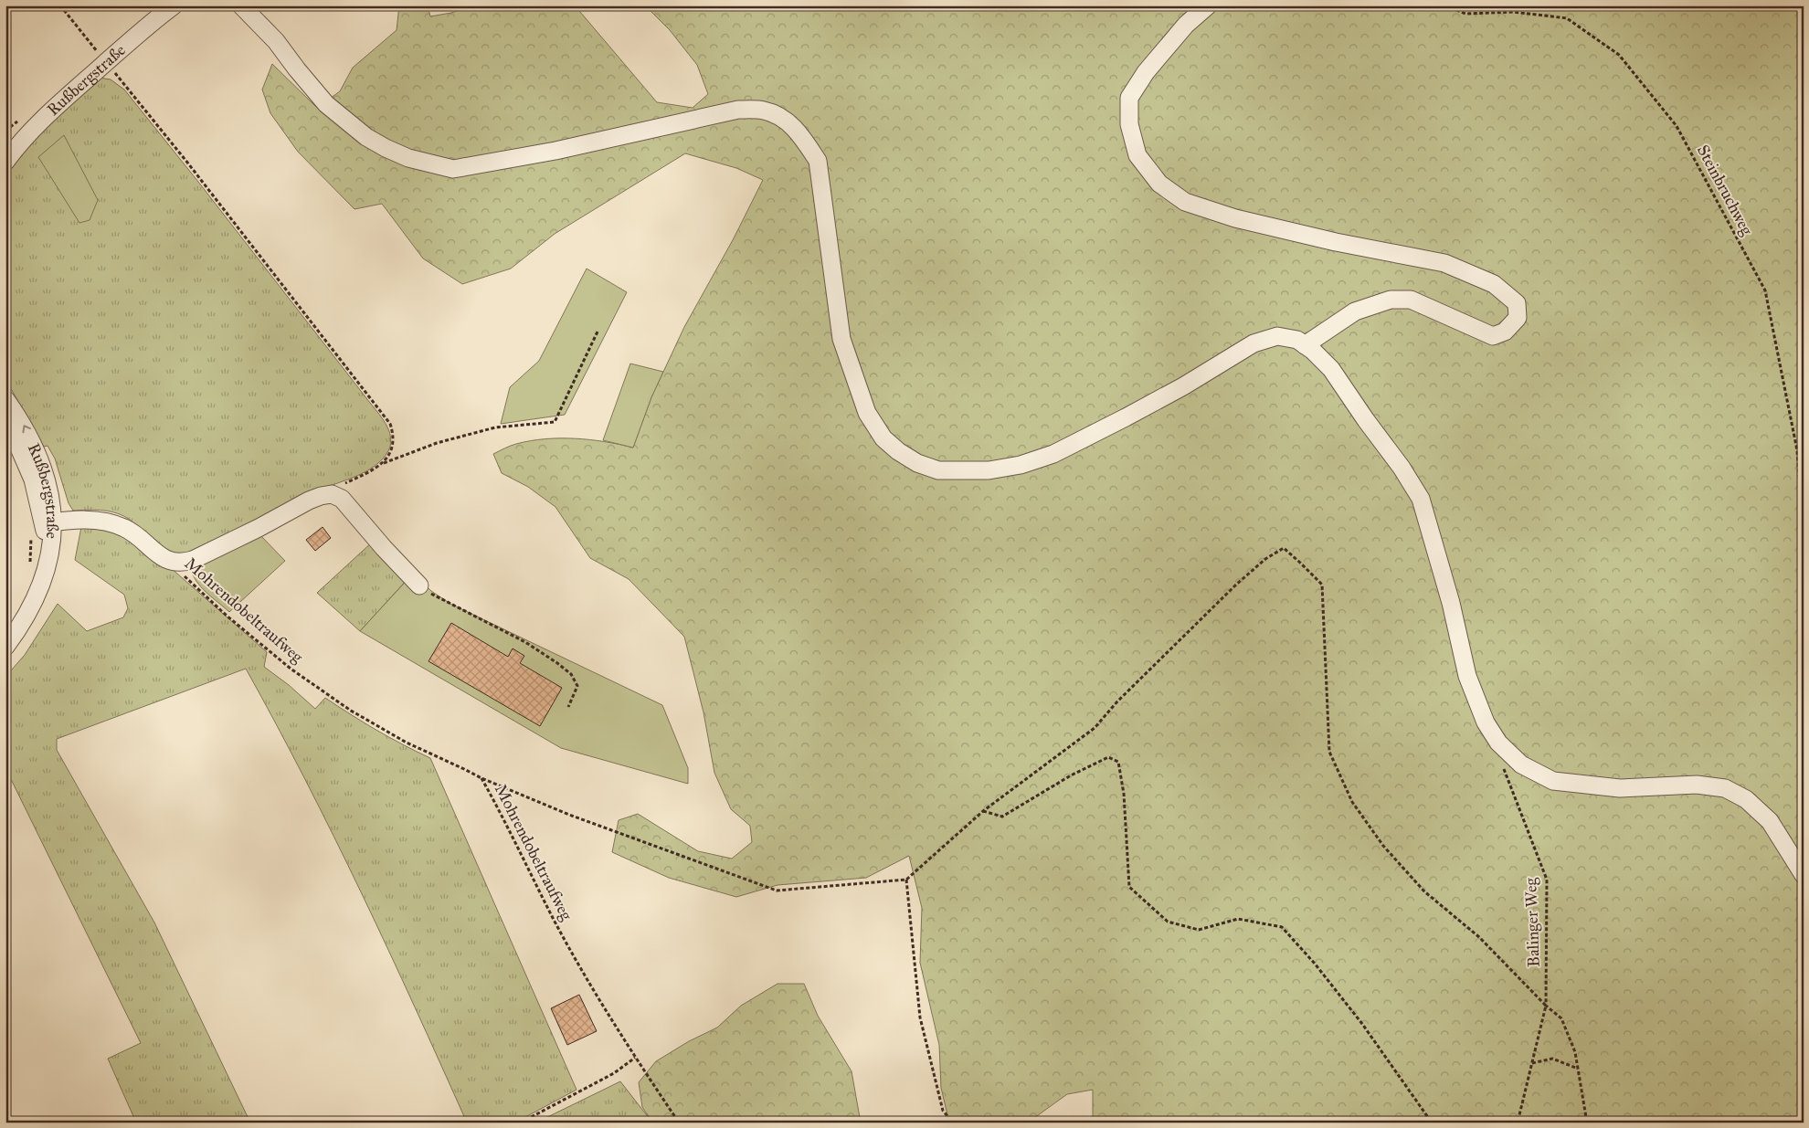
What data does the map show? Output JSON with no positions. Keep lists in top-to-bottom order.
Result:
{
  "streets": {
    "street": ["Rußbergstraße"],
    "path": ["Steinbruchweg", "Mohrendobeltraufweg", "Balinger Weg"]
  }
}
